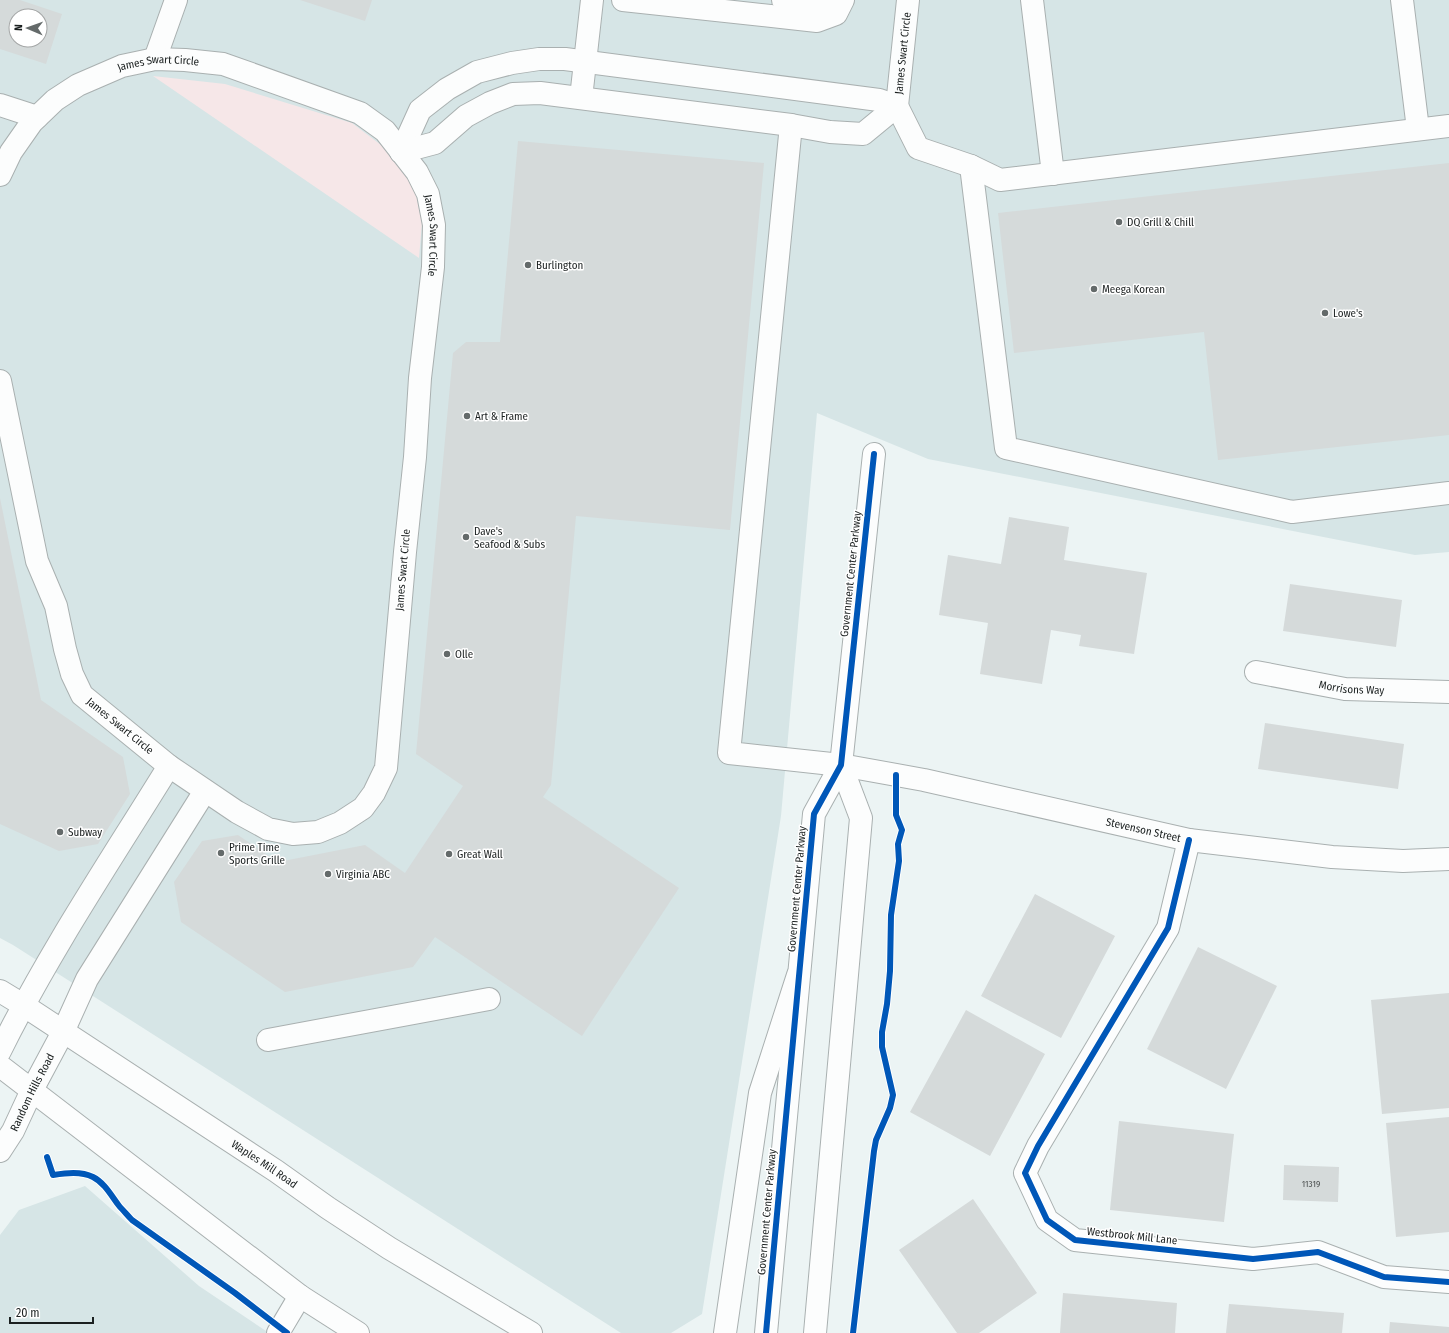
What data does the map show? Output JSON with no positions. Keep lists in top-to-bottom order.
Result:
{
  "streets": {
    "street": [
      "James Swart Circle",
      "Government Center Parkway",
      "Morrisons Way",
      "Stevenson Street",
      "Random Hills Road",
      "Waples Mill Road",
      "Westbrook Mill Lane"
    ]
  },
  "crossings": [
    ["James Swart Circle", "Random Hills Road"],
    ["Government Center Parkway", "Stevenson Street"],
    ["Stevenson Street", "Westbrook Mill Lane"],
    ["Random Hills Road", "Waples Mill Road"]
  ],
  "places": [
    "DQ Grill & Chill",
    "Burlington",
    "Meega Korean",
    "Lowe's",
    "Art & Frame",
    "Dave's Seafood & Subs",
    "Olle",
    "Subway",
    "Prime Time Sports Grille",
    "Great Wall",
    "Virginia ABC"
  ],
  "house_numbers": ["11319"],
  "scale_bar": "20 m",
  "north": "left"
}
